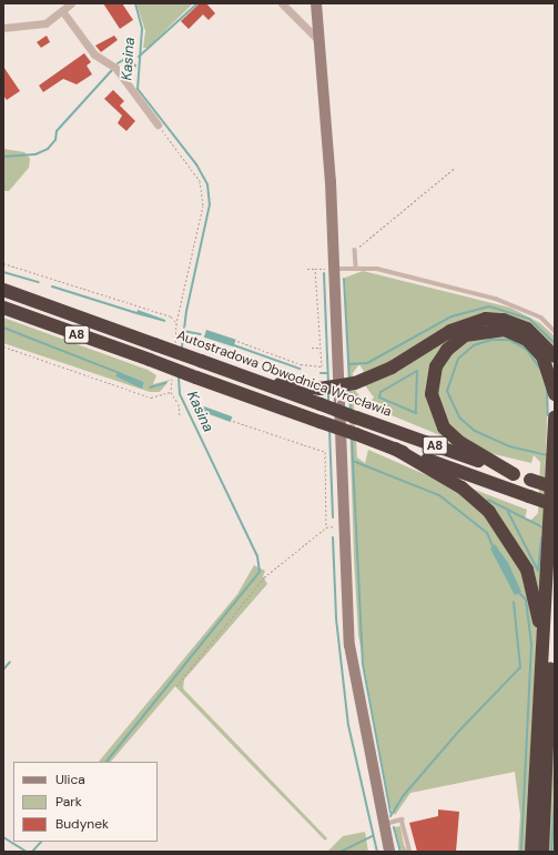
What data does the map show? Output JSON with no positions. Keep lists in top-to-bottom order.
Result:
{
  "streets": {
    "highway": ["A8", "Autostradowa Obwodnica Wrocławia"]
  },
  "water": ["Kasina"],
  "legend": ["Ulica", "Park", "Budynek"]
}
